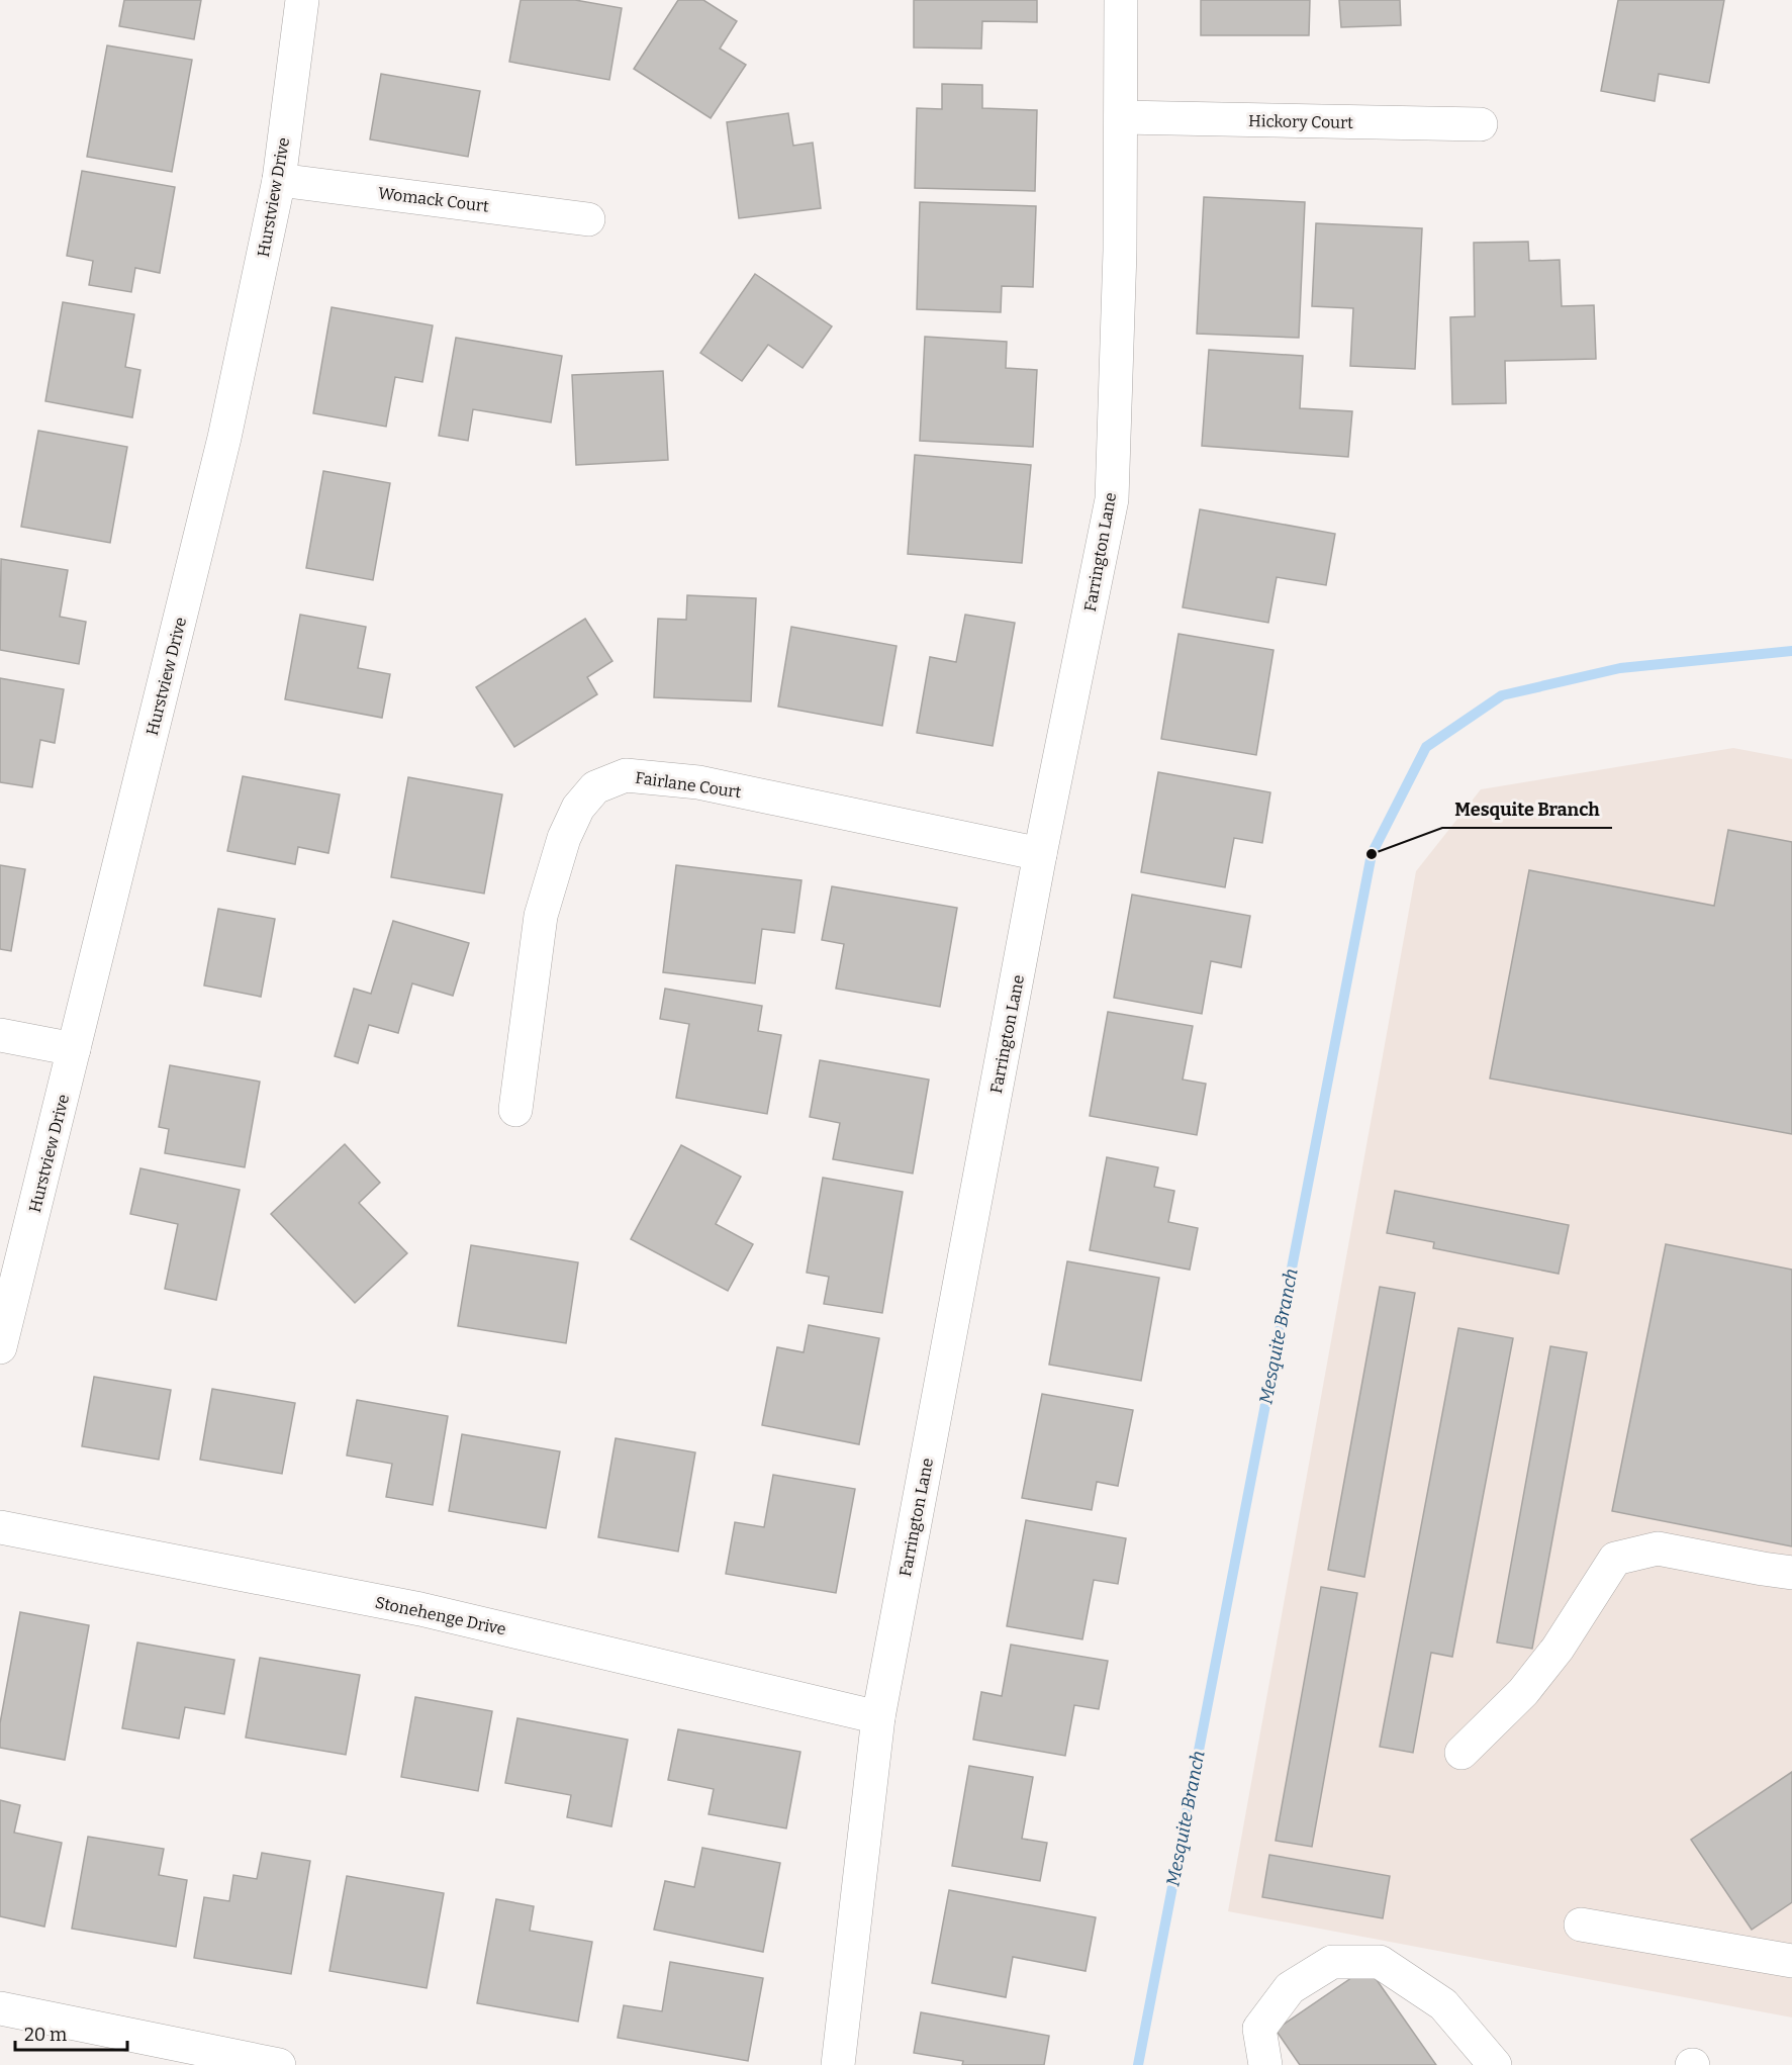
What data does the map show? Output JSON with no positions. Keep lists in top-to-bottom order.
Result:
{
  "streets": {
    "street": [
      "Hickory Court",
      "Hurstview Drive",
      "Womack Court",
      "Farrington Lane",
      "Fairlane Court",
      "Stonehenge Drive"
    ]
  },
  "crossings": [
    ["Hickory Court", "Farrington Lane"],
    ["Hurstview Drive", "Womack Court"],
    ["Farrington Lane", "Fairlane Court"],
    ["Farrington Lane", "Stonehenge Drive"]
  ],
  "water": ["Mesquite Branch"],
  "places": ["Mesquite Branch"],
  "scale_bar": "20 m"
}
